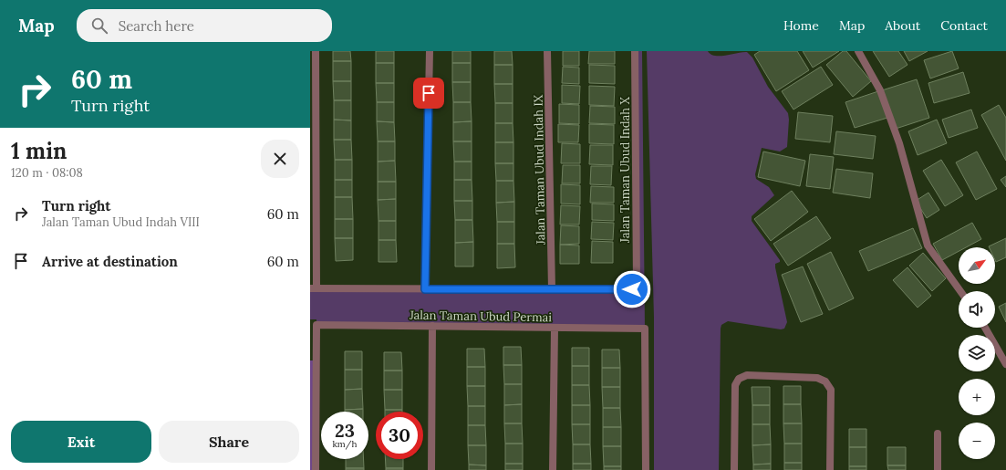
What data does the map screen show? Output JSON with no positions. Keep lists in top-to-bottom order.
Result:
{
  "streets": {
    "street": ["Jalan Taman Ubud Indah IX", "Jalan Taman Ubud Indah X", "Jalan Taman Ubud Permai"]
  },
  "crossings": [
    ["Jalan Taman Ubud Indah IX", "Jalan Taman Ubud Indah X"]
  ],
  "north": "top right",
  "page": {
    "header": "Map",
    "search": "Search here",
    "nav": [
      "Home",
      "Map",
      "About",
      "Contact"
    ],
    "turn": ["60 m", "Turn right"],
    "heading": ["1 min", "120 m · 08:08"],
    "list": [
      {
        "name": "Turn right",
        "note": "Jalan Taman Ubud Indah VIII",
        "value": "60 m"
      },
      {
        "name": "Arrive at destination",
        "value": "60 m"
      }
    ],
    "map_buttons": ["+", "−"],
    "speed": "23 km/h",
    "limit": "30",
    "buttons": ["Exit", "Share"]
  }
}
